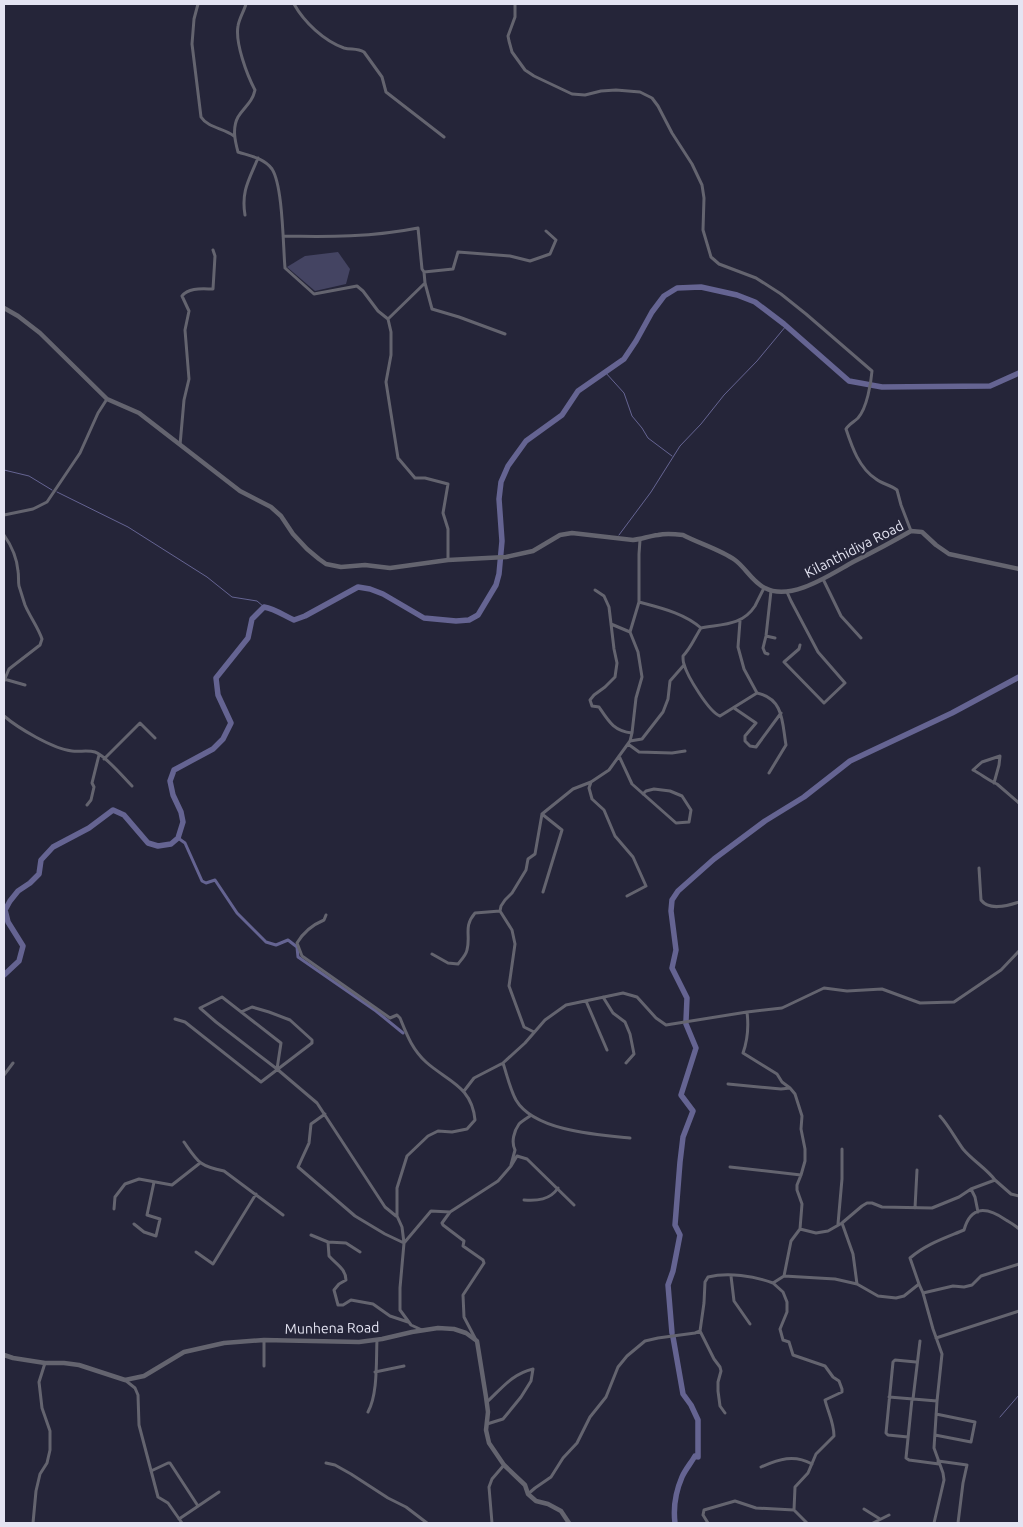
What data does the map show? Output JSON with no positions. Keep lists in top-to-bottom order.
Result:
{
  "streets": {
    "street": ["Kilanthidiya Road", "Munhena Road"]
  }
}
